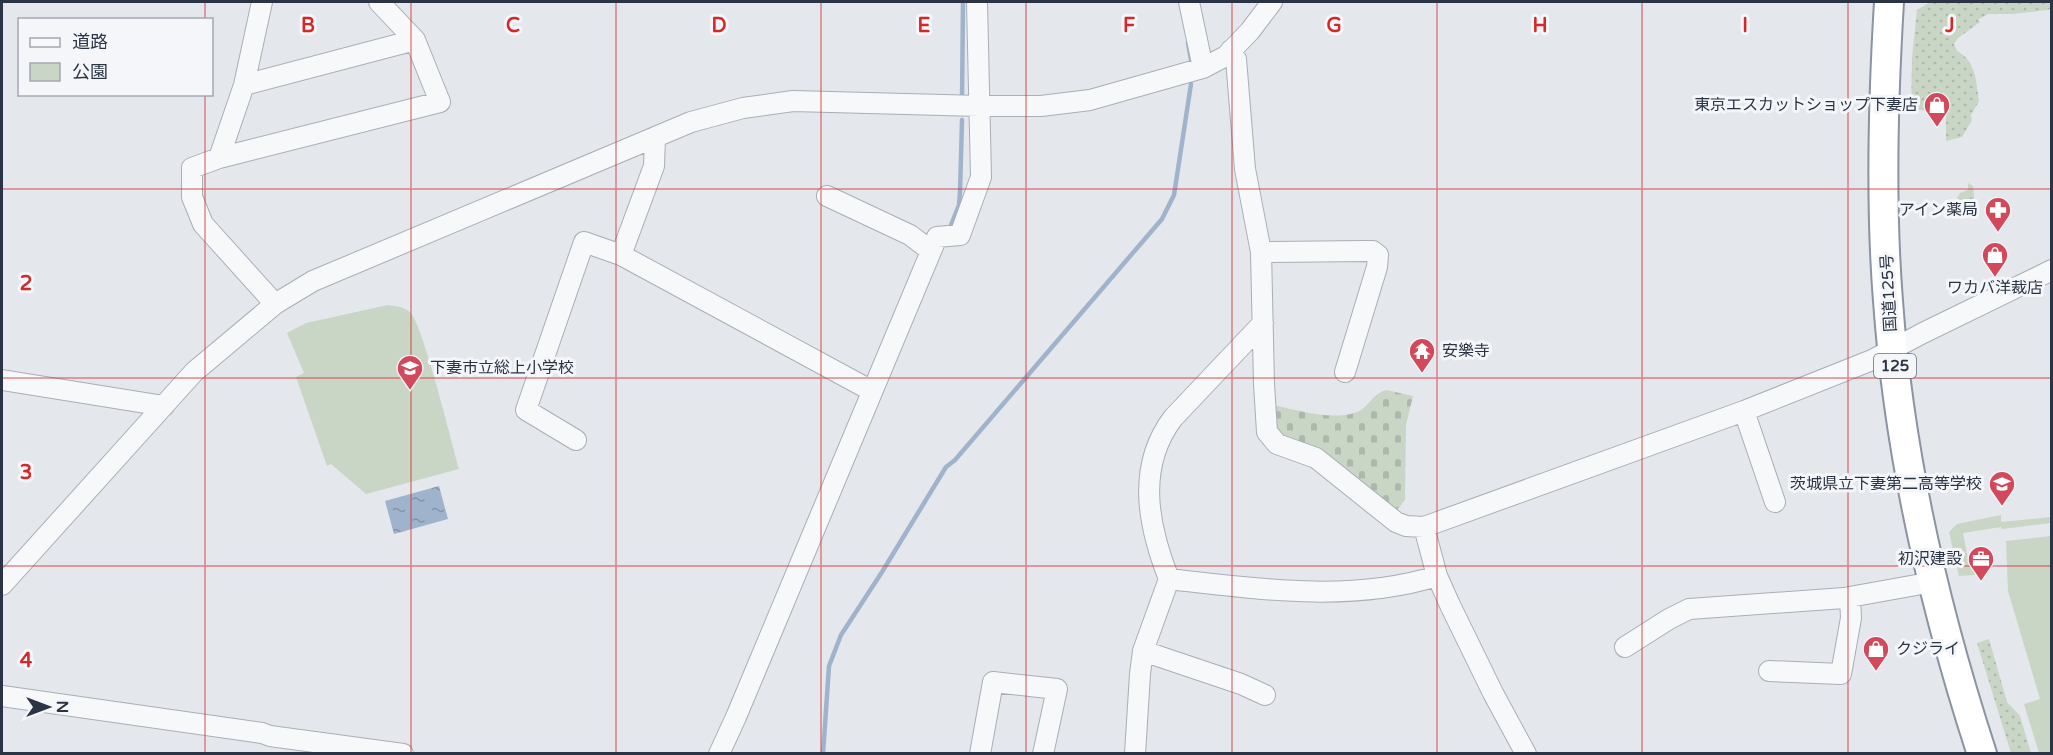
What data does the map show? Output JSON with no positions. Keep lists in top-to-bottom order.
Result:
{
  "streets": {
    "highway": ["国道125号", "125"]
  },
  "places": {
    "shop": ["東京エスカットショップ下妻店", "ワカバ洋裁店", "クジライ"],
    "pharmacy": ["アイン薬局"],
    "temple": ["安樂寺"],
    "school or university": ["下妻市立総上小学校", "茨城県立下妻第二高等学校"],
    "office": ["初沢建設"]
  },
  "legend": ["道路", "公園"],
  "north": "right",
  "grid": {
    "columns": [
      "B",
      "C",
      "D",
      "E",
      "F",
      "G",
      "H",
      "I",
      "J"
    ],
    "rows": ["2", "3", "4"]
  }
}
